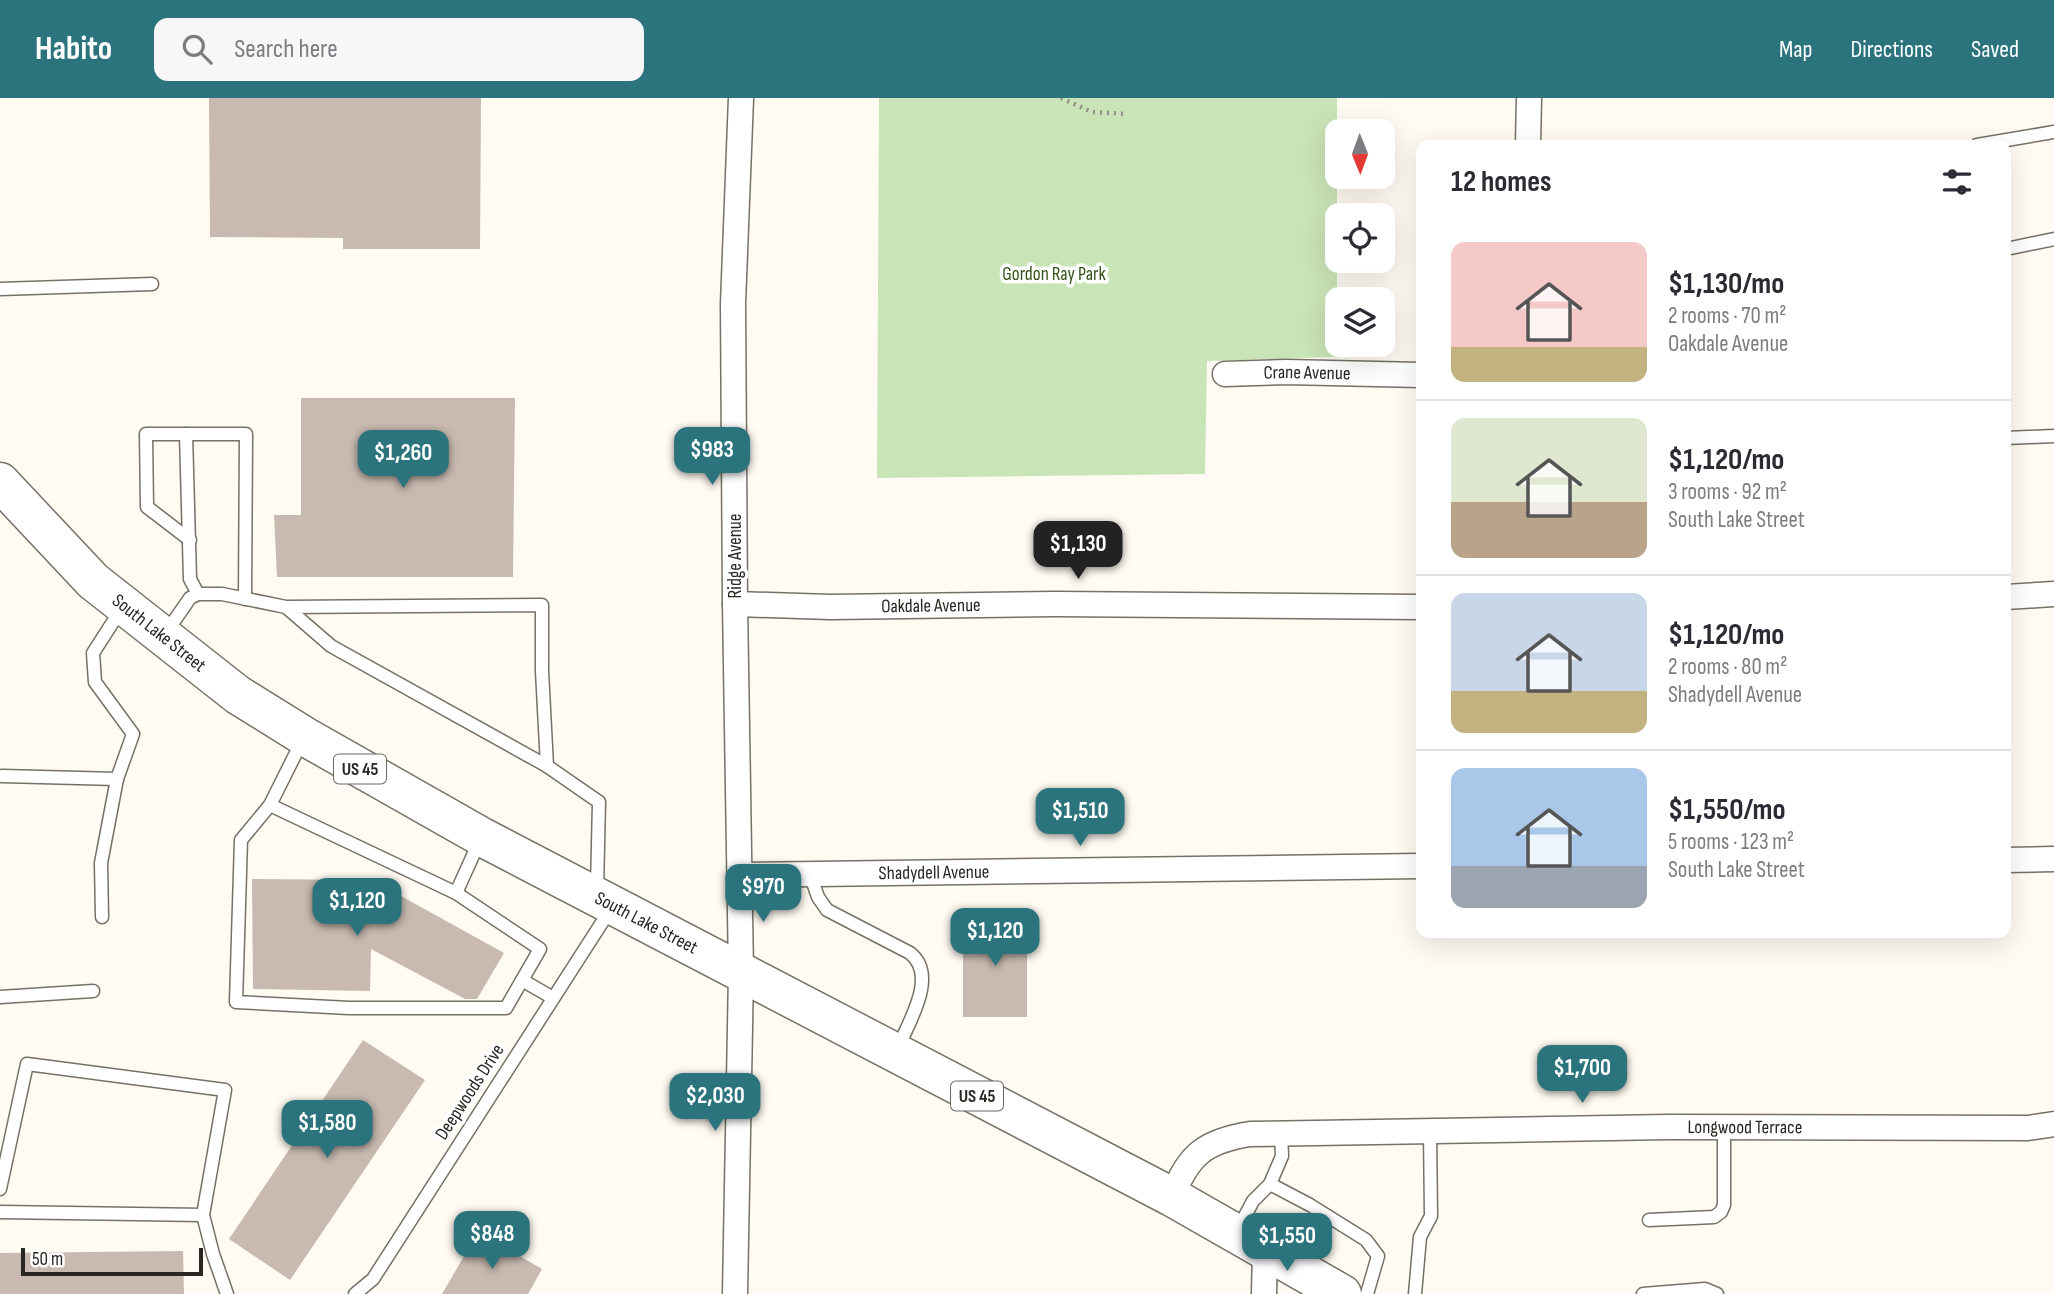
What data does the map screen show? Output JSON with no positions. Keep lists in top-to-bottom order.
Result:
{
  "streets": {
    "main road": ["South Lake Street", "US 45"],
    "street": [
      "Crane Avenue",
      "Ridge Avenue",
      "Oakdale Avenue",
      "Shadydell Avenue",
      "Longwood Terrace"
    ],
    "lane": ["Deepwoods Drive"]
  },
  "crossings": [
    ["Ridge Avenue", "Oakdale Avenue"],
    ["Ridge Avenue", "South Lake Street"],
    ["Ridge Avenue", "Shadydell Avenue"],
    ["South Lake Street", "Deepwoods Drive"],
    ["South Lake Street", "Longwood Terrace"]
  ],
  "parks": ["Gordon Ray Park"],
  "scale_bar": "50 m",
  "north": "bottom",
  "page": {
    "header": "Habito",
    "search": "Search here",
    "nav": ["Map", "Directions", "Saved"],
    "heading": "12 homes",
    "list": [
      {
        "name": "$1,130/mo",
        "note": "2 rooms · 70 m² · Oakdale Avenue"
      },
      {
        "name": "$1,120/mo",
        "note": "3 rooms · 92 m² · South Lake Street"
      },
      {
        "name": "$1,120/mo",
        "note": "2 rooms · 80 m² · Shadydell Avenue"
      },
      {
        "name": "$1,550/mo",
        "note": "5 rooms · 123 m² · South Lake Street"
      }
    ],
    "price": [
      "$983",
      "$1,260",
      "$1,130",
      "$1,510",
      "$970",
      "$1,120",
      "$1,120",
      "$1,700",
      "$2,030",
      "$1,580",
      "$848",
      "$1,550"
    ],
    "scale": "50 m"
  }
}
